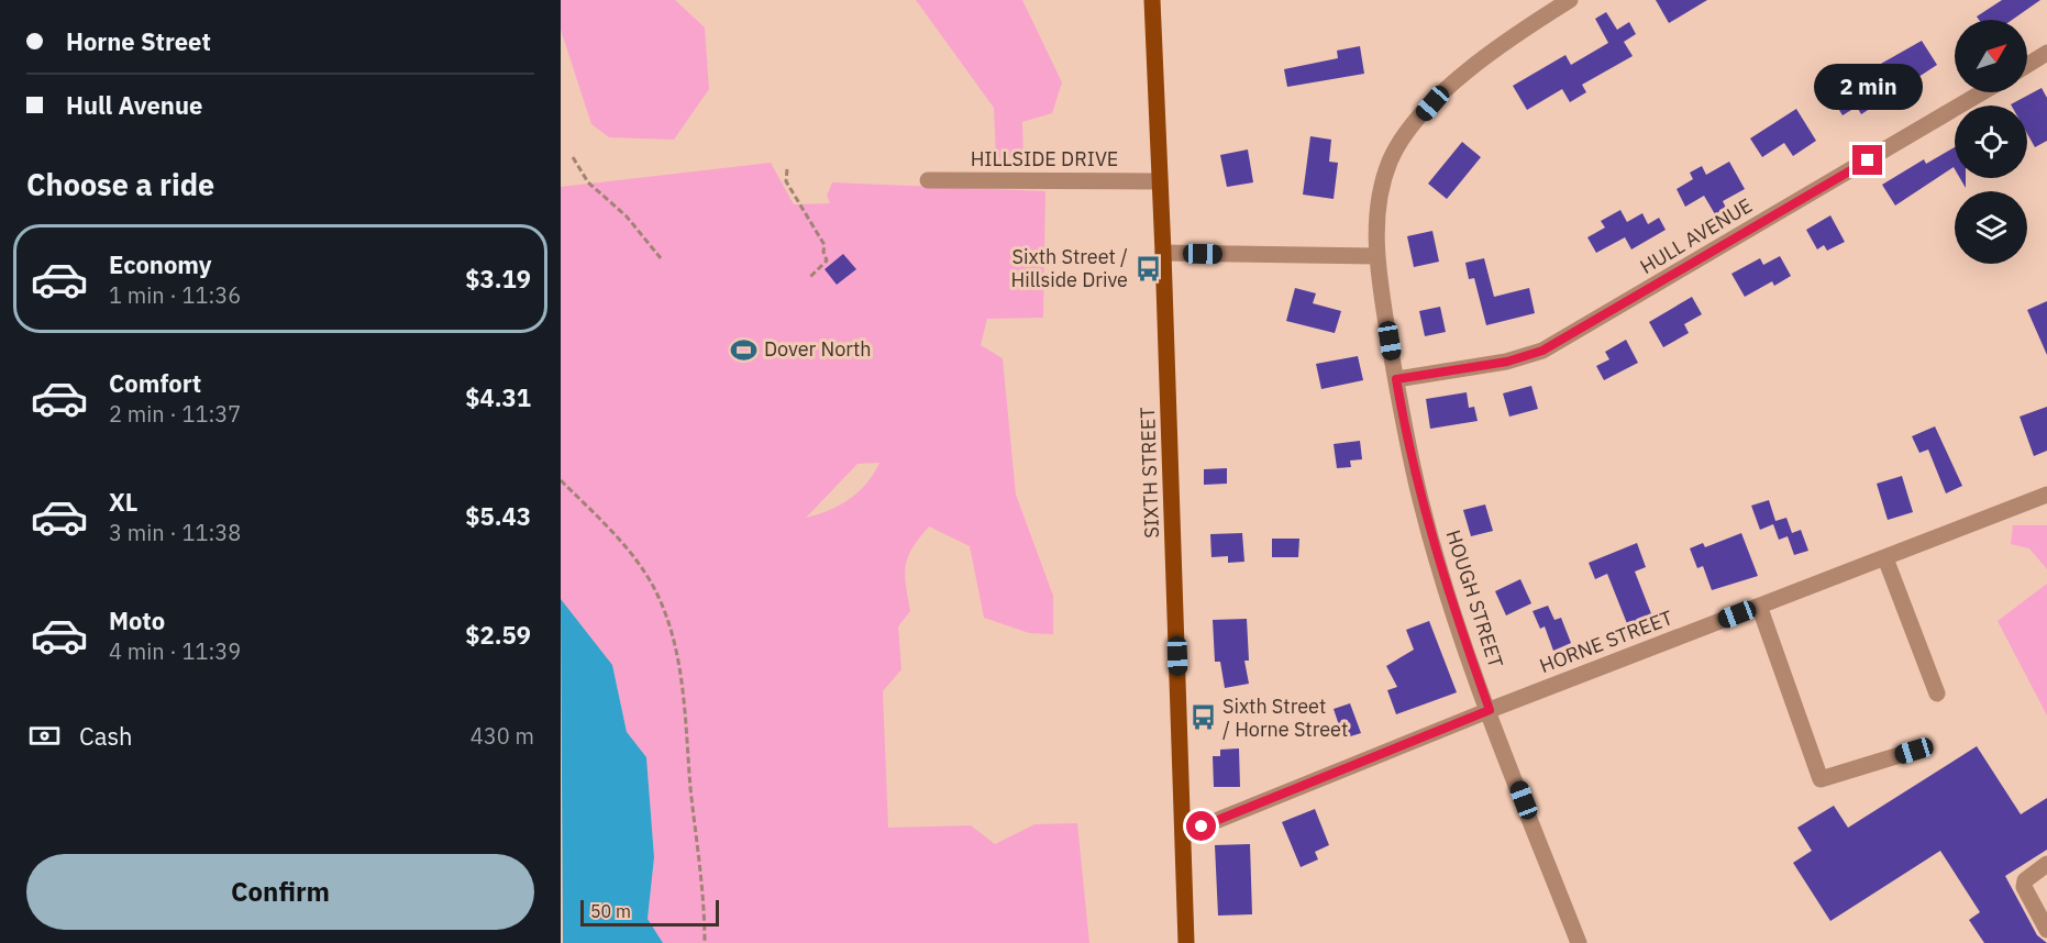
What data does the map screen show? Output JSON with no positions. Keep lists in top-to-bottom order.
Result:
{
  "streets": {
    "main road": ["SIXTH STREET"],
    "street": [
      "HILLSIDE DRIVE",
      "HULL AVENUE",
      "HOUGH STREET",
      "HORNE STREET"
    ]
  },
  "crossings": [
    ["HILLSIDE DRIVE", "SIXTH STREET"],
    ["HULL AVENUE", "HOUGH STREET"],
    ["SIXTH STREET", "HORNE STREET"],
    ["HOUGH STREET", "HORNE STREET"]
  ],
  "places": {
    "bus stop": ["Sixth Street / Hillside Drive", "Sixth Street / Horne Street"],
    "sports": ["Dover North"]
  },
  "scale_bar": "50 m",
  "north": "top right",
  "page": {
    "banner": ["Horne Street", "Hull Avenue"],
    "bubble": "2 min",
    "heading": "Choose a ride",
    "list": [
      {
        "name": "Economy",
        "note": "1 min · 11:36",
        "value": "$3.19"
      },
      {
        "name": "Comfort",
        "note": "2 min · 11:37",
        "value": "$4.31"
      },
      {
        "name": "XL",
        "note": "3 min · 11:38",
        "value": "$5.43"
      },
      {
        "name": "Moto",
        "note": "4 min · 11:39",
        "value": "$2.59"
      }
    ],
    "pay": ["Cash", "430 m"],
    "buttons": "Confirm",
    "scale": "50 m"
  }
}
